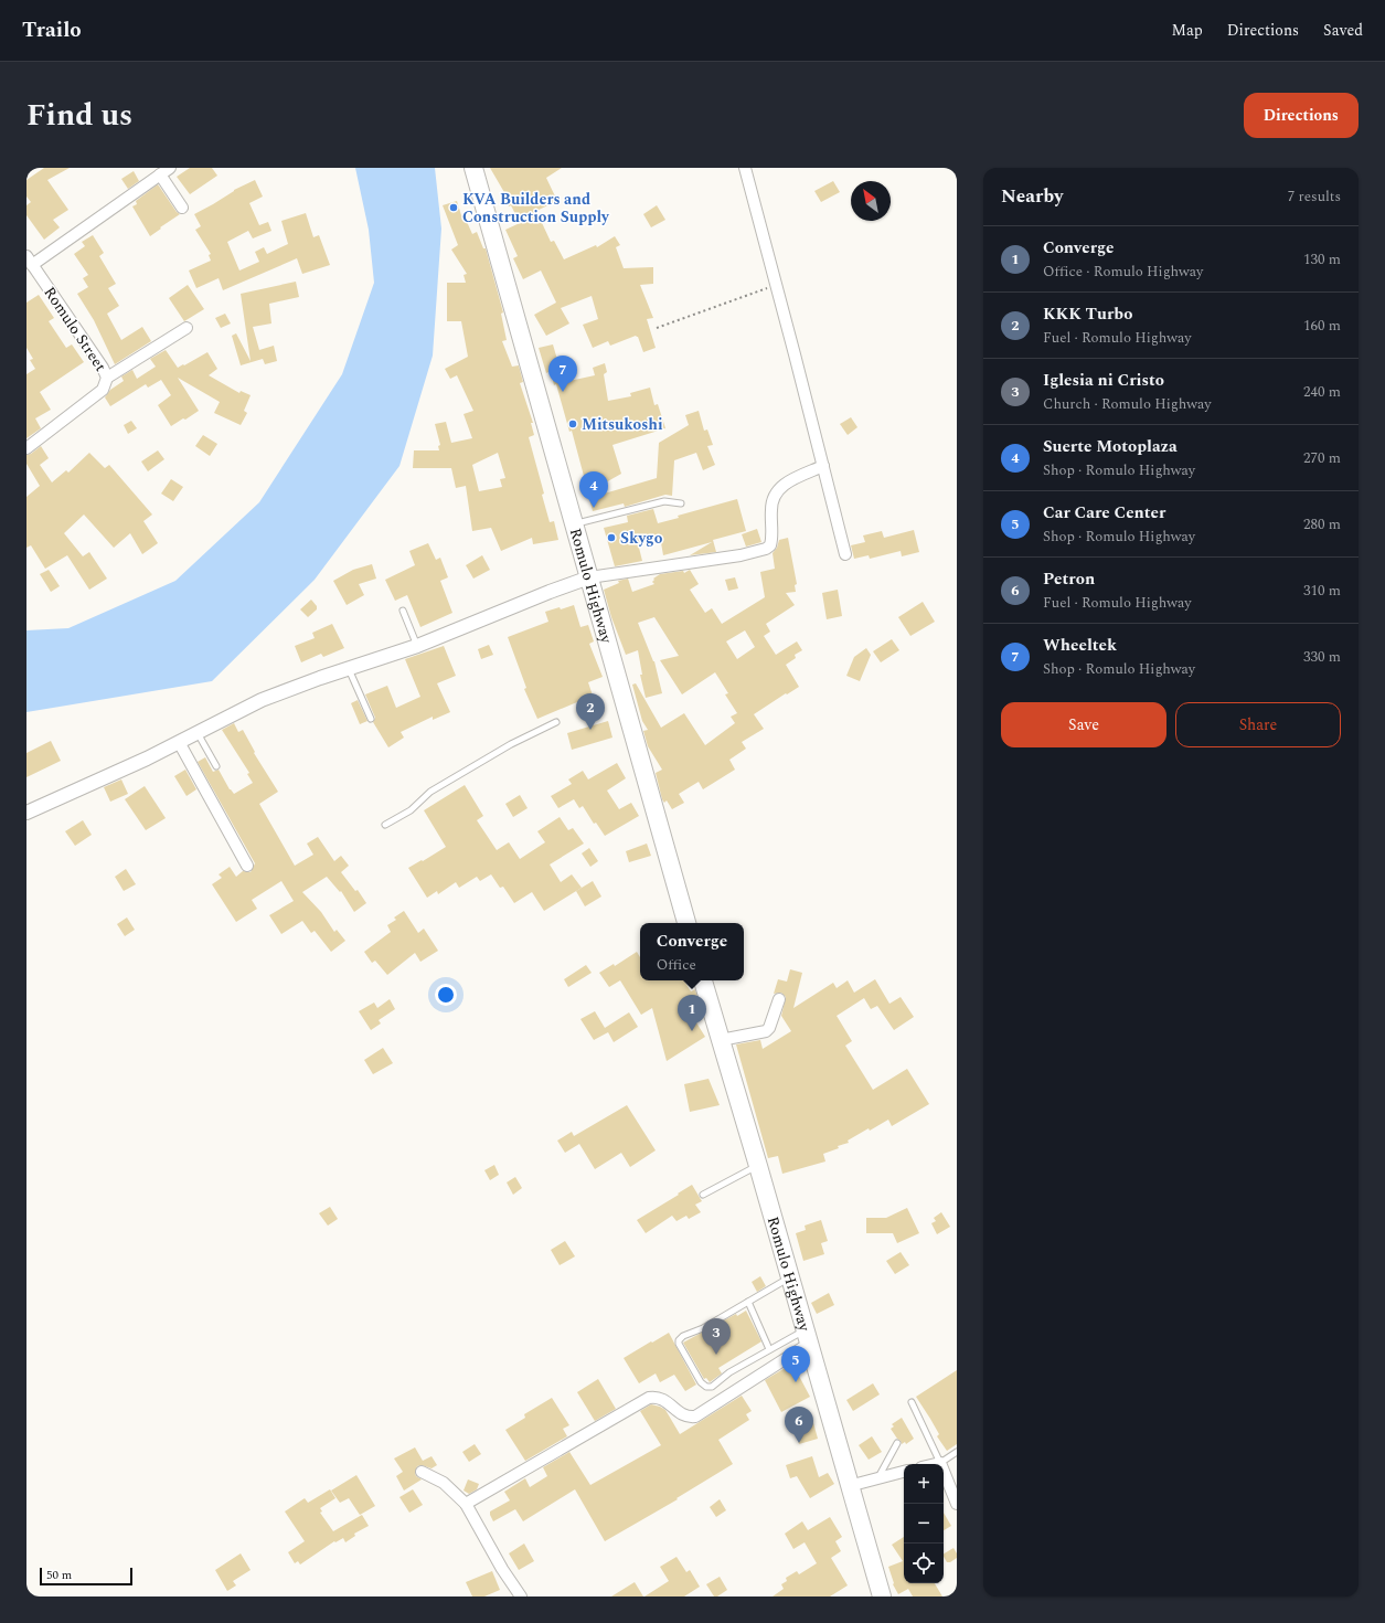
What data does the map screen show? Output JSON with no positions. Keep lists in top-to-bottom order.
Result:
{
  "streets": {
    "highway": ["Romulo Highway"],
    "street": ["Romulo Street"]
  },
  "places": ["KVA Builders and Construction Supply", "Mitsukoshi", "Skygo"],
  "scale_bar": "50 m",
  "north": "top left",
  "page": {
    "header": "Trailo",
    "nav": ["Map", "Directions", "Saved"],
    "title": "Find us",
    "buttons": [
      "Directions",
      ["Save", "Share"]
    ],
    "heading": ["Nearby", "7 results"],
    "list": [
      {
        "mark": "1",
        "name": "Converge",
        "note": "Office · Romulo Highway",
        "value": "130 m"
      },
      {
        "mark": "2",
        "name": "KKK Turbo",
        "note": "Fuel · Romulo Highway",
        "value": "160 m"
      },
      {
        "mark": "3",
        "name": "Iglesia ni Cristo",
        "note": "Church · Romulo Highway",
        "value": "240 m"
      },
      {
        "mark": "4",
        "name": "Suerte Motoplaza",
        "note": "Shop · Romulo Highway",
        "value": "270 m"
      },
      {
        "mark": "5",
        "name": "Car Care Center",
        "note": "Shop · Romulo Highway",
        "value": "280 m"
      },
      {
        "mark": "6",
        "name": "Petron",
        "note": "Fuel · Romulo Highway",
        "value": "310 m"
      },
      {
        "mark": "7",
        "name": "Wheeltek",
        "note": "Shop · Romulo Highway",
        "value": "330 m"
      }
    ],
    "pins": [
      "7",
      "4",
      "2",
      "1",
      "3",
      "5",
      "6"
    ],
    "popup": ["Converge", "Office"],
    "map_buttons": ["+", "−"],
    "scale": "50 m"
  }
}
